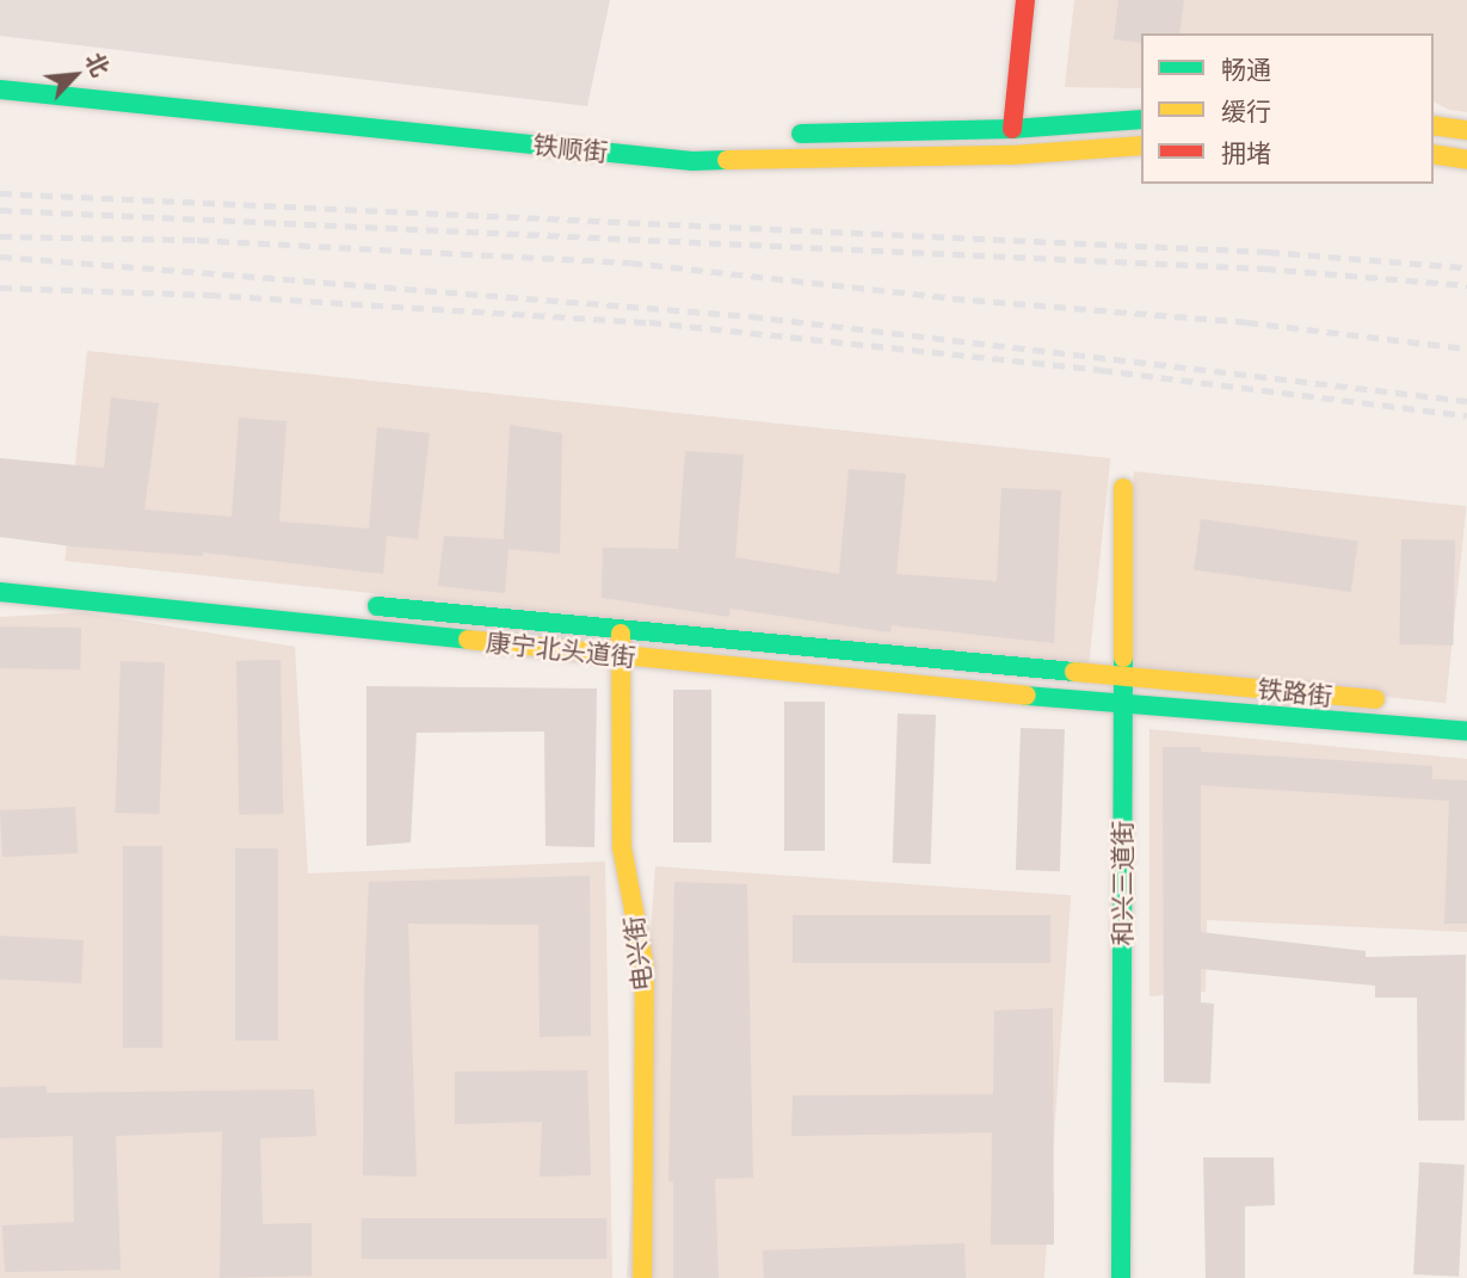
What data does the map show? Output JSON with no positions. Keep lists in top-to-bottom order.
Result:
{
  "streets": {
    "main road": [
      "铁顺街",
      "康宁北头道街",
      "铁路街",
      "和兴三道街",
      "电兴街"
    ]
  },
  "crossings": [
    ["康宁北头道街", "铁路街"],
    ["康宁北头道街", "和兴三道街"],
    ["康宁北头道街", "电兴街"],
    ["铁路街", "和兴三道街"]
  ],
  "legend": ["畅通", "缓行", "拥堵"],
  "north": "top right"
}
